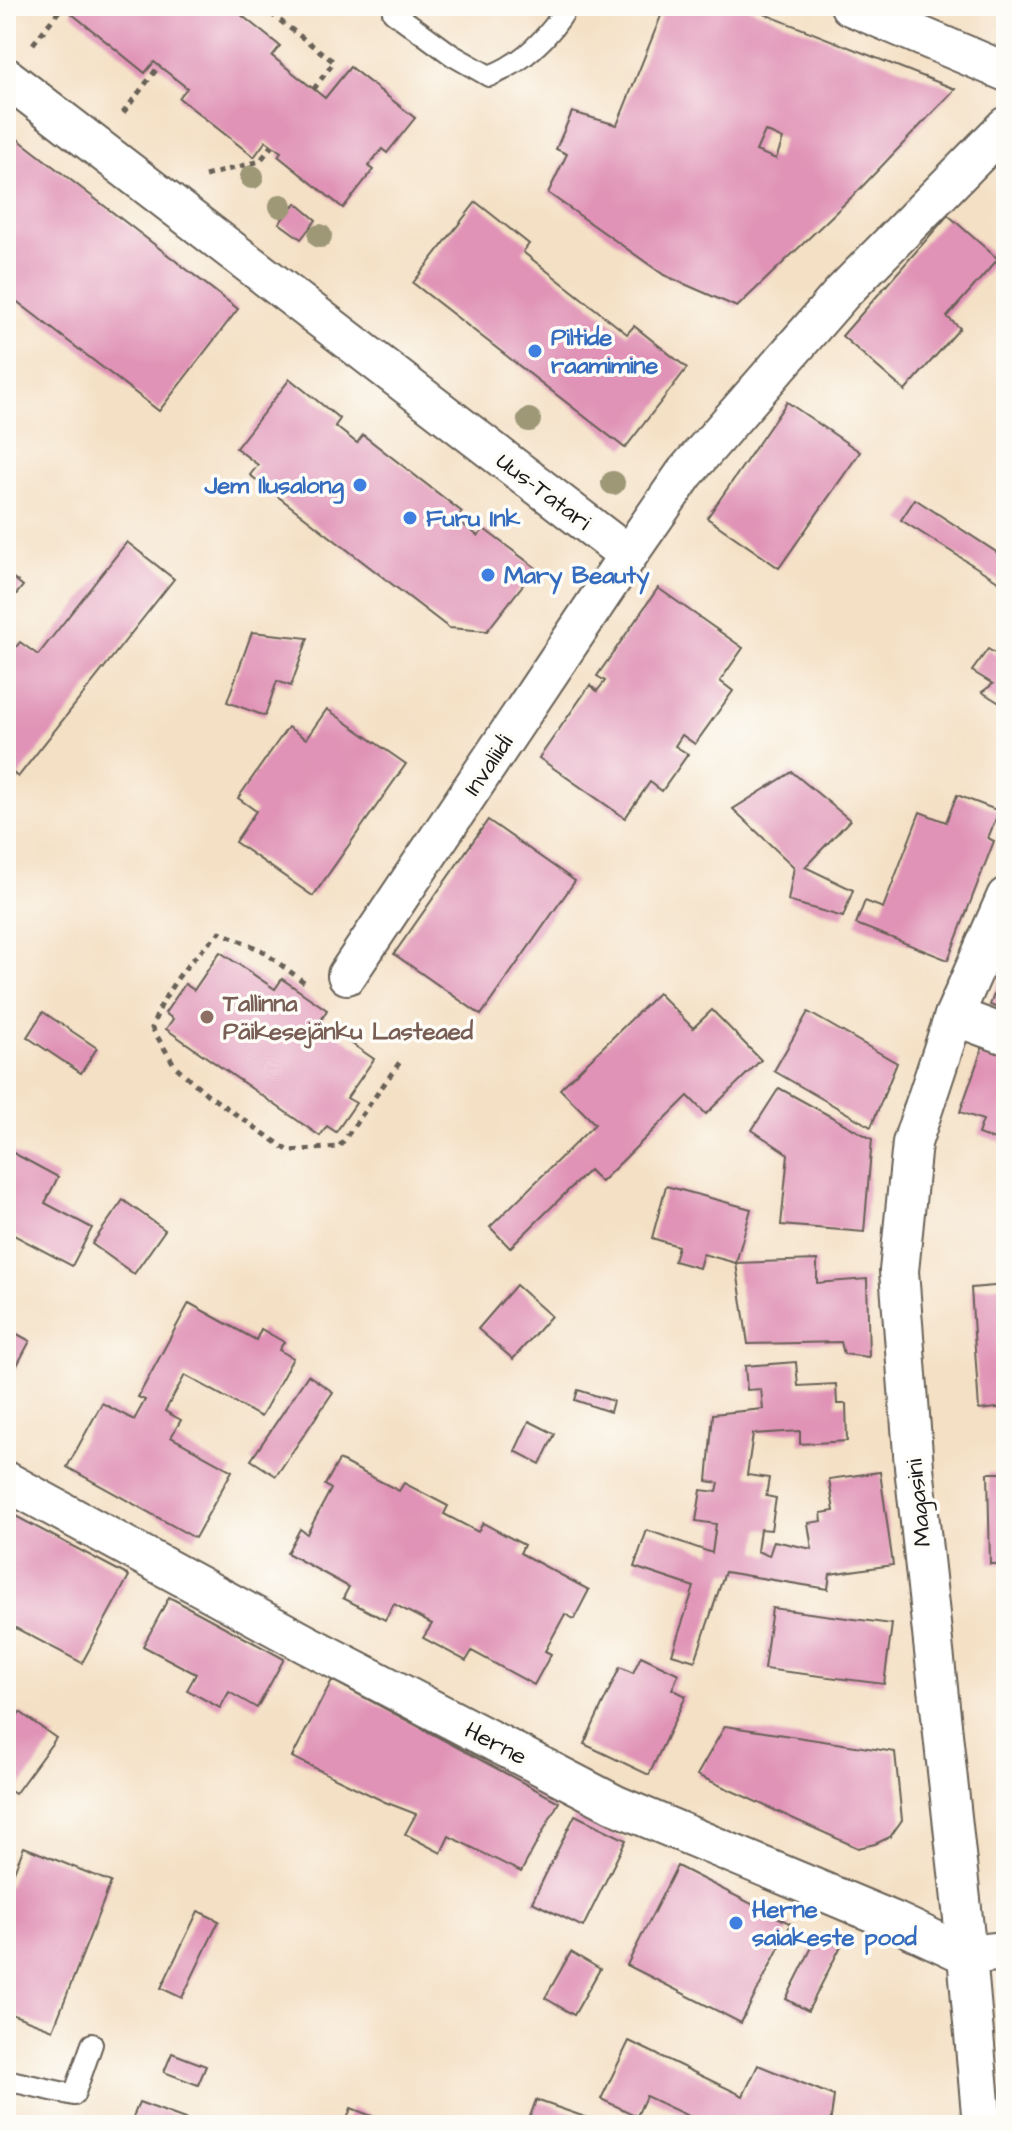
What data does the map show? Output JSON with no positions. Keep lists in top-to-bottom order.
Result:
{
  "streets": {
    "street": [
      "Uus-Tatari",
      "Invaliidi",
      "Magasini",
      "Herne"
    ]
  },
  "crossings": [
    ["Uus-Tatari", "Invaliidi"],
    ["Magasini", "Herne"]
  ],
  "places": [
    "Piltide raamimine",
    "Jem Ilusalong",
    "Furu Ink",
    "Mary Beauty",
    "Tallinna Päikesejänku Lasteaed",
    "Herne saiakeste pood"
  ]
}
